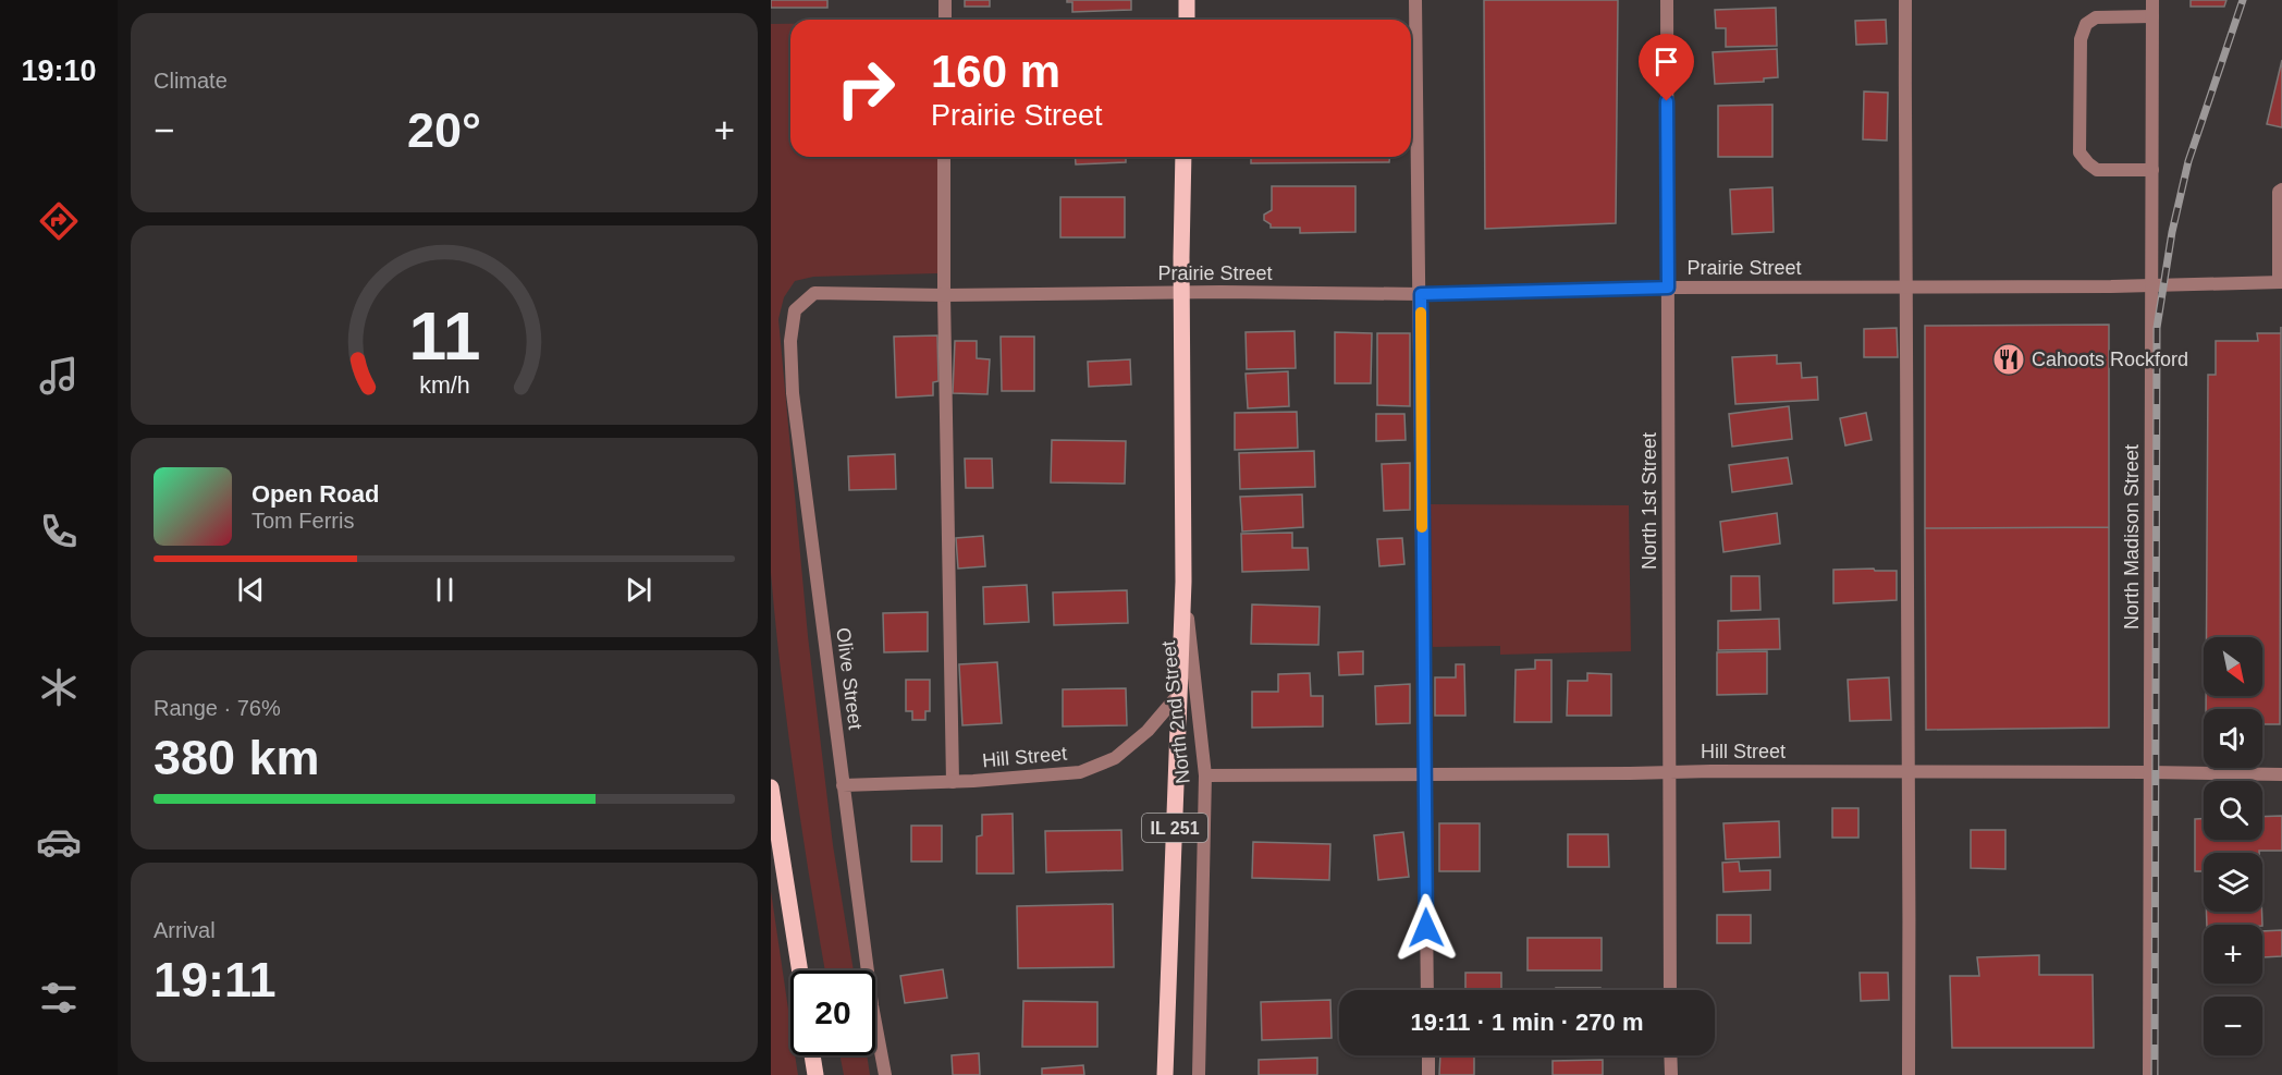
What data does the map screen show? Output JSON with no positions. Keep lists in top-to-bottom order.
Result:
{
  "streets": {
    "main road": ["North 2nd Street", "IL 251"],
    "street": [
      "Prairie Street",
      "North 1st Street",
      "North Madison Street",
      "Olive Street",
      "Hill Street"
    ]
  },
  "crossings": [
    ["Prairie Street", "North 1st Street"],
    ["Prairie Street", "North Madison Street"],
    ["Prairie Street", "Olive Street"],
    ["Prairie Street", "North 2nd Street"],
    ["North 1st Street", "Hill Street"],
    ["North Madison Street", "Hill Street"],
    ["Olive Street", "Hill Street"],
    ["North 2nd Street", "Hill Street"]
  ],
  "places": {
    "restaurant": ["Cahoots Rockford"]
  },
  "north": "bottom right",
  "page": {
    "tabs": "19:10",
    "tile": [
      "Climate",
      ["Range · 76%", "380 km"],
      ["Arrival", "19:11"]
    ],
    "turn": ["160 m", "Prairie Street"],
    "heat": ["−", "20°", "+"],
    "song": ["Open Road", "Tom Ferris"],
    "map_buttons": ["+", "−"],
    "limit": "20",
    "trip": "19:11 · 1 min · 270 m",
    "gauge": ["11", "km/h"]
  }
}
